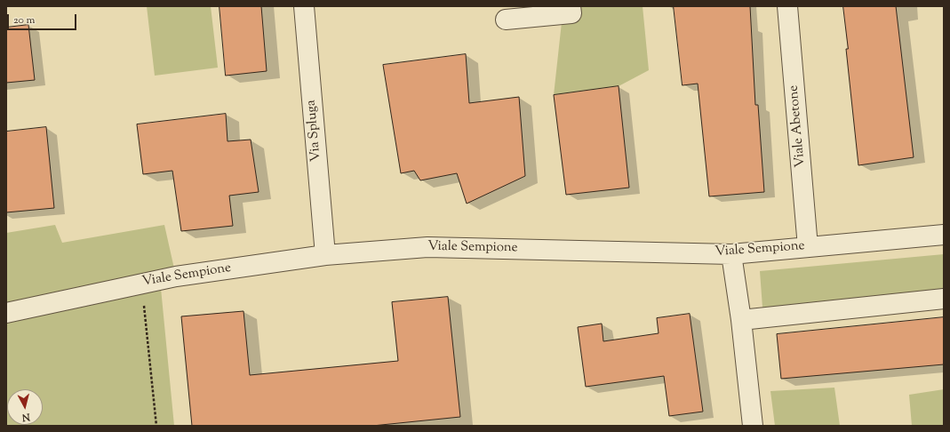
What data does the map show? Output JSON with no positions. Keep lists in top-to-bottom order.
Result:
{
  "streets": {
    "street": ["Viale Abetone", "Via Spluga", "Viale Sempione"]
  },
  "crossings": [
    ["Viale Abetone", "Viale Sempione"],
    ["Via Spluga", "Viale Sempione"]
  ],
  "scale_bar": "20 m",
  "north": "bottom"
}
